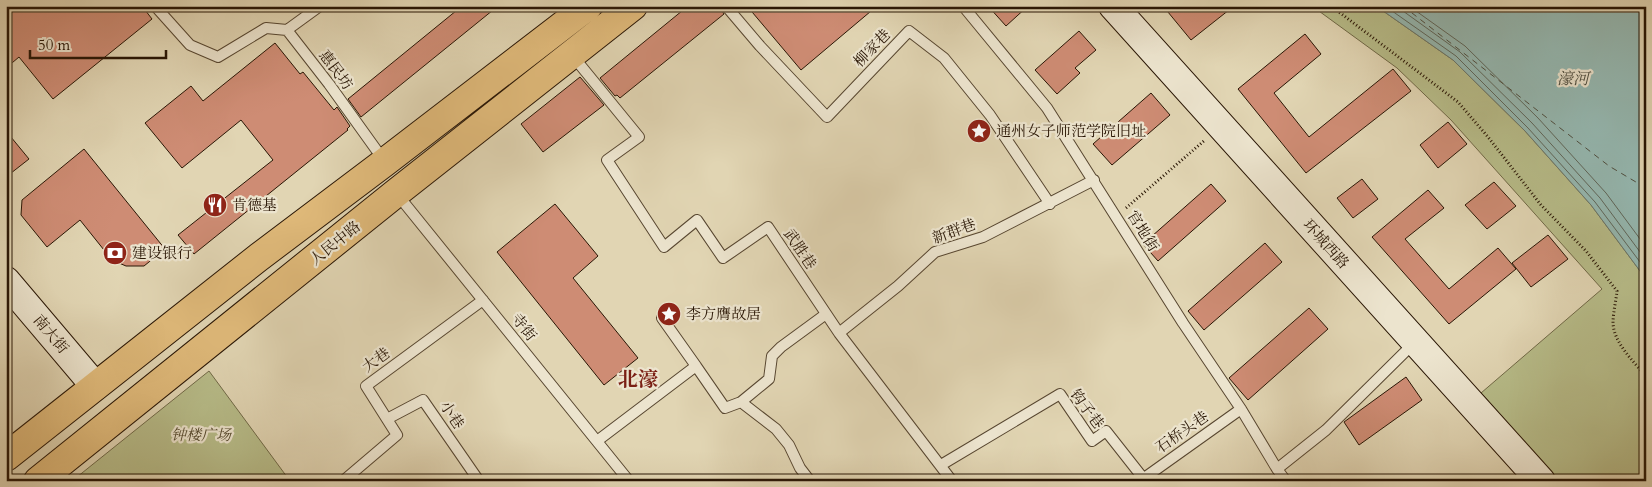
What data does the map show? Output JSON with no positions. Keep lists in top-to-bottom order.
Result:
{
  "streets": {
    "main road": ["人民中路"],
    "street": ["环城西路", "南大街"],
    "lane": [
      "柳家巷",
      "惠民坊",
      "新群巷",
      "官地街",
      "武胜巷",
      "寺街",
      "大巷",
      "钩子巷",
      "小巷",
      "石桥头巷"
    ]
  },
  "crossings": [
    ["柳家巷", "新群巷"],
    ["新群巷", "官地街"],
    ["新群巷", "武胜巷"],
    ["官地街", "石桥头巷"],
    ["人民中路", "武胜巷"],
    ["人民中路", "寺街"],
    ["武胜巷", "钩子巷"],
    ["寺街", "大巷"],
    ["大巷", "小巷"],
    ["钩子巷", "石桥头巷"]
  ],
  "districts": ["北濠"],
  "water": ["濠河"],
  "parks": ["钟楼广场"],
  "places": {
    "place": ["通州女子师范学院旧址", "李方膺故居"],
    "restaurant": ["肯德基"],
    "bank": ["建设银行"]
  },
  "scale_bar": "50 m"
}
